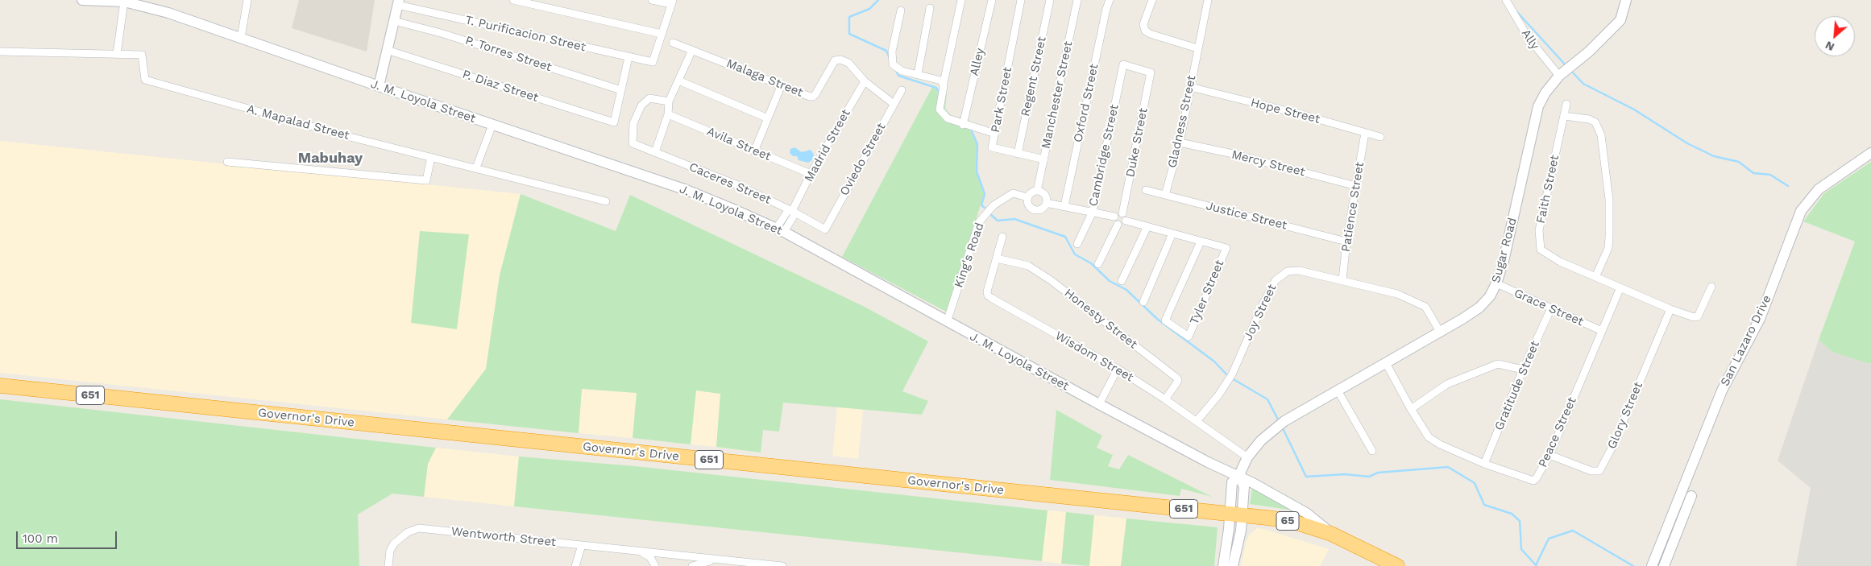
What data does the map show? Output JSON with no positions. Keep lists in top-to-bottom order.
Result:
{
  "streets": {
    "highway": ["651", "Governor's Drive", "65"],
    "main road": ["J. M. Loyola Street", "Sugar Road", "San Lazaro Drive"],
    "street": [
      "T. Purificacion Street",
      "Ally",
      "P. Torres Street",
      "Alley",
      "Regent Street",
      "Malaga Street",
      "P. Diaz Street",
      "Manchester Street",
      "Park Street",
      "Oxford Street",
      "Hope Street",
      "Gladness Street",
      "A. Mapalad Street",
      "Duke Street",
      "Avila Street",
      "Madrid Street",
      "Cambridge Street",
      "Oviedo Street",
      "Mercy Street",
      "Caceres Street",
      "Faith Street",
      "Patience Street",
      "Justice Street",
      "King's Road",
      "Tyler Street",
      "Grace Street",
      "Joy Street",
      "Honesty Street",
      "Wisdom Street",
      "Gratitude Street",
      "Glory Street",
      "Peace Street",
      "Wentworth Street"
    ]
  },
  "crossings": [
    ["Ally", "Sugar Road"],
    ["P. Torres Street", "P. Diaz Street"],
    ["Regent Street", "Park Street"],
    ["Malaga Street", "Madrid Street"],
    ["Malaga Street", "Oviedo Street"],
    ["Manchester Street", "Park Street"],
    ["Manchester Street", "King's Road"],
    ["J. M. Loyola Street", "Madrid Street"],
    ["J. M. Loyola Street", "Sugar Road"],
    ["J. M. Loyola Street", "King's Road"],
    ["J. M. Loyola Street", "Governor's Drive"],
    ["Hope Street", "Gladness Street"],
    ["Hope Street", "Patience Street"],
    ["Gladness Street", "Mercy Street"],
    ["Gladness Street", "Justice Street"],
    ["Duke Street", "Cambridge Street"],
    ["Avila Street", "Madrid Street"],
    ["Madrid Street", "Caceres Street"],
    ["Oviedo Street", "Caceres Street"],
    ["Mercy Street", "Patience Street"],
    ["Faith Street", "Glory Street"],
    ["Faith Street", "Peace Street"],
    ["Patience Street", "Justice Street"],
    ["Patience Street", "Joy Street"],
    ["Sugar Road", "Grace Street"],
    ["Sugar Road", "Joy Street"],
    ["Sugar Road", "Wisdom Street"],
    ["Sugar Road", "Governor's Drive"],
    ["Sugar Road", "Peace Street"],
    ["Grace Street", "Gratitude Street"],
    ["Grace Street", "Peace Street"],
    ["Joy Street", "Wisdom Street"],
    ["Honesty Street", "Wisdom Street"],
    ["Gratitude Street", "Peace Street"],
    ["Glory Street", "Peace Street"]
  ],
  "districts": ["Mabuhay"],
  "scale_bar": "100 m",
  "north": "bottom left"
}
